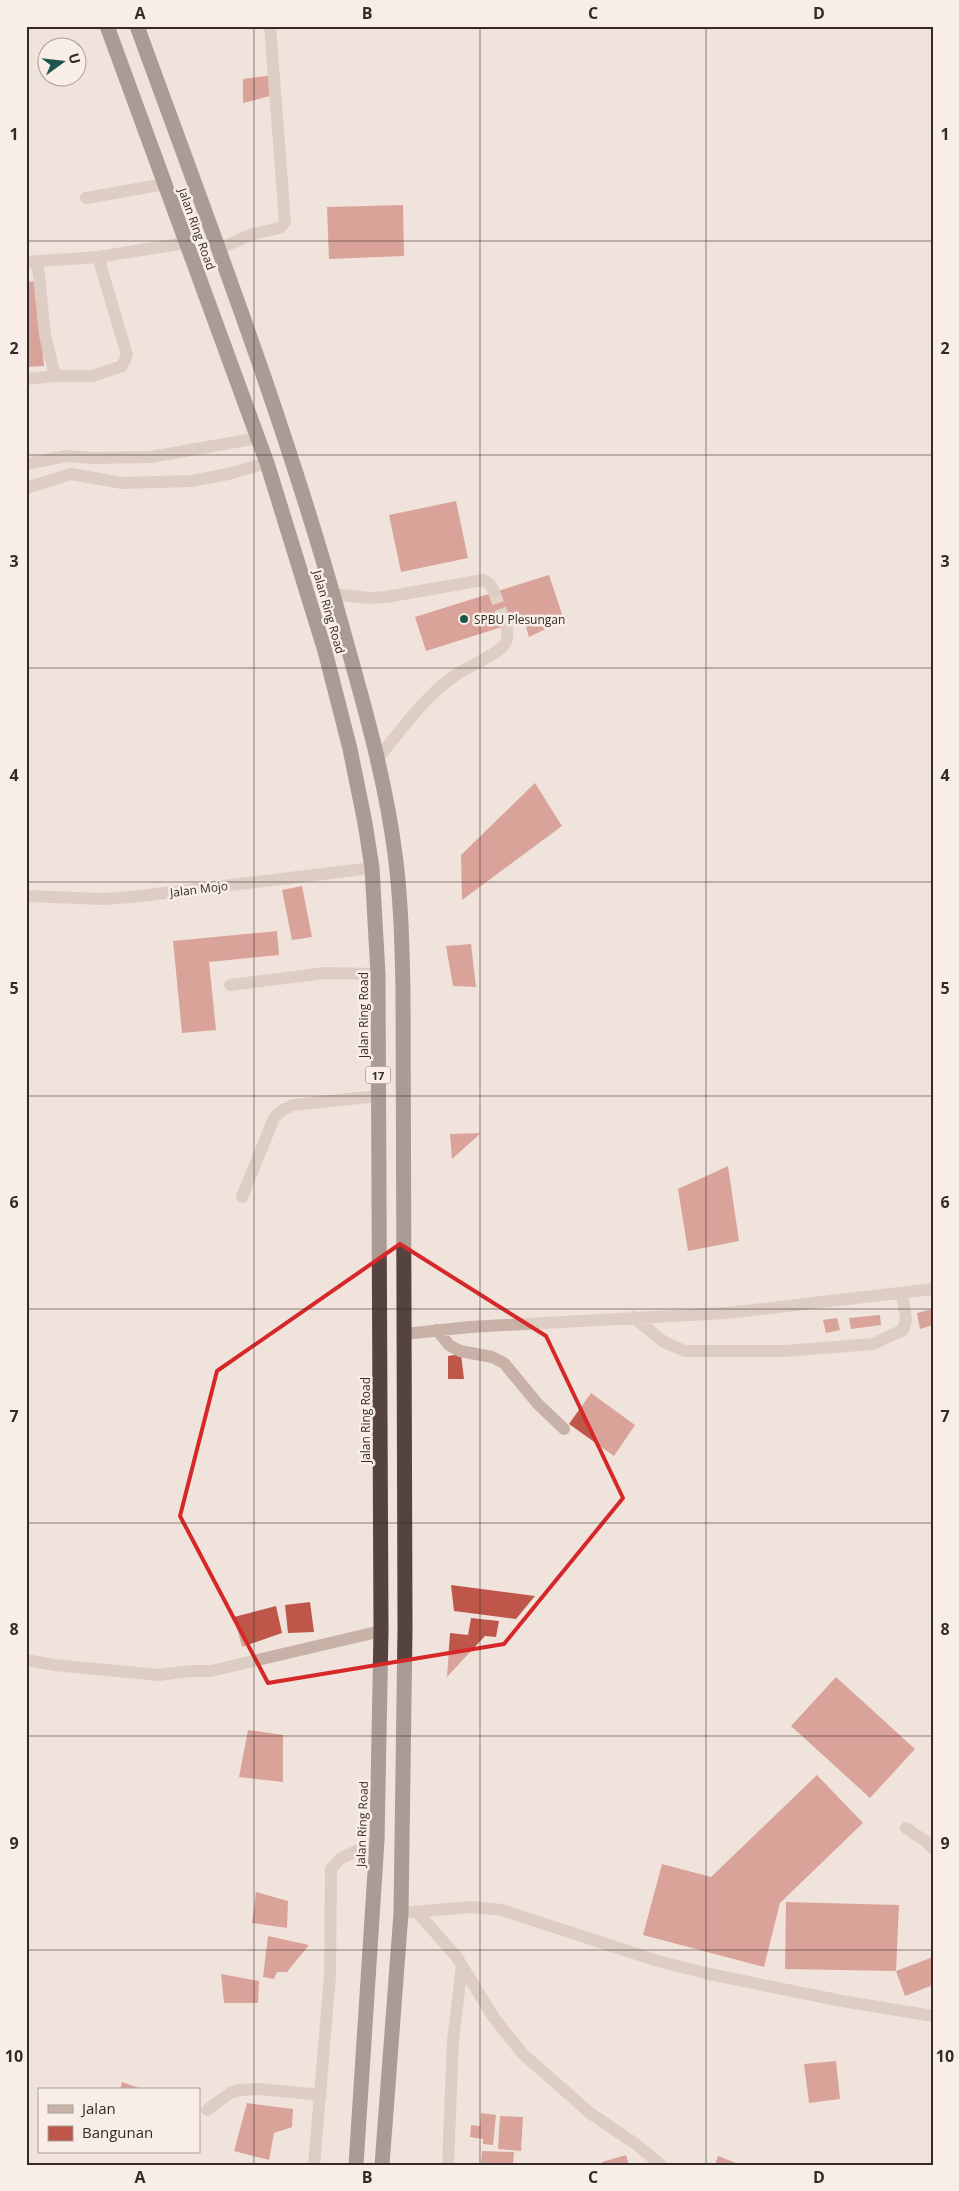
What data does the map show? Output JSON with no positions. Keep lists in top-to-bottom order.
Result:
{
  "streets": {
    "highway": ["Jalan Ring Road", "17"],
    "street": ["Jalan Mojo"]
  },
  "crossings": [
    ["Jalan Ring Road", "Jalan Mojo"]
  ],
  "places": ["SPBU Plesungan"],
  "legend": ["Jalan", "Bangunan"],
  "north": "right",
  "grid": {
    "columns": [
      "A",
      "B",
      "C",
      "D"
    ],
    "rows": [
      "1",
      "2",
      "3",
      "4",
      "5",
      "6",
      "7",
      "8",
      "9",
      "10"
    ]
  }
}
